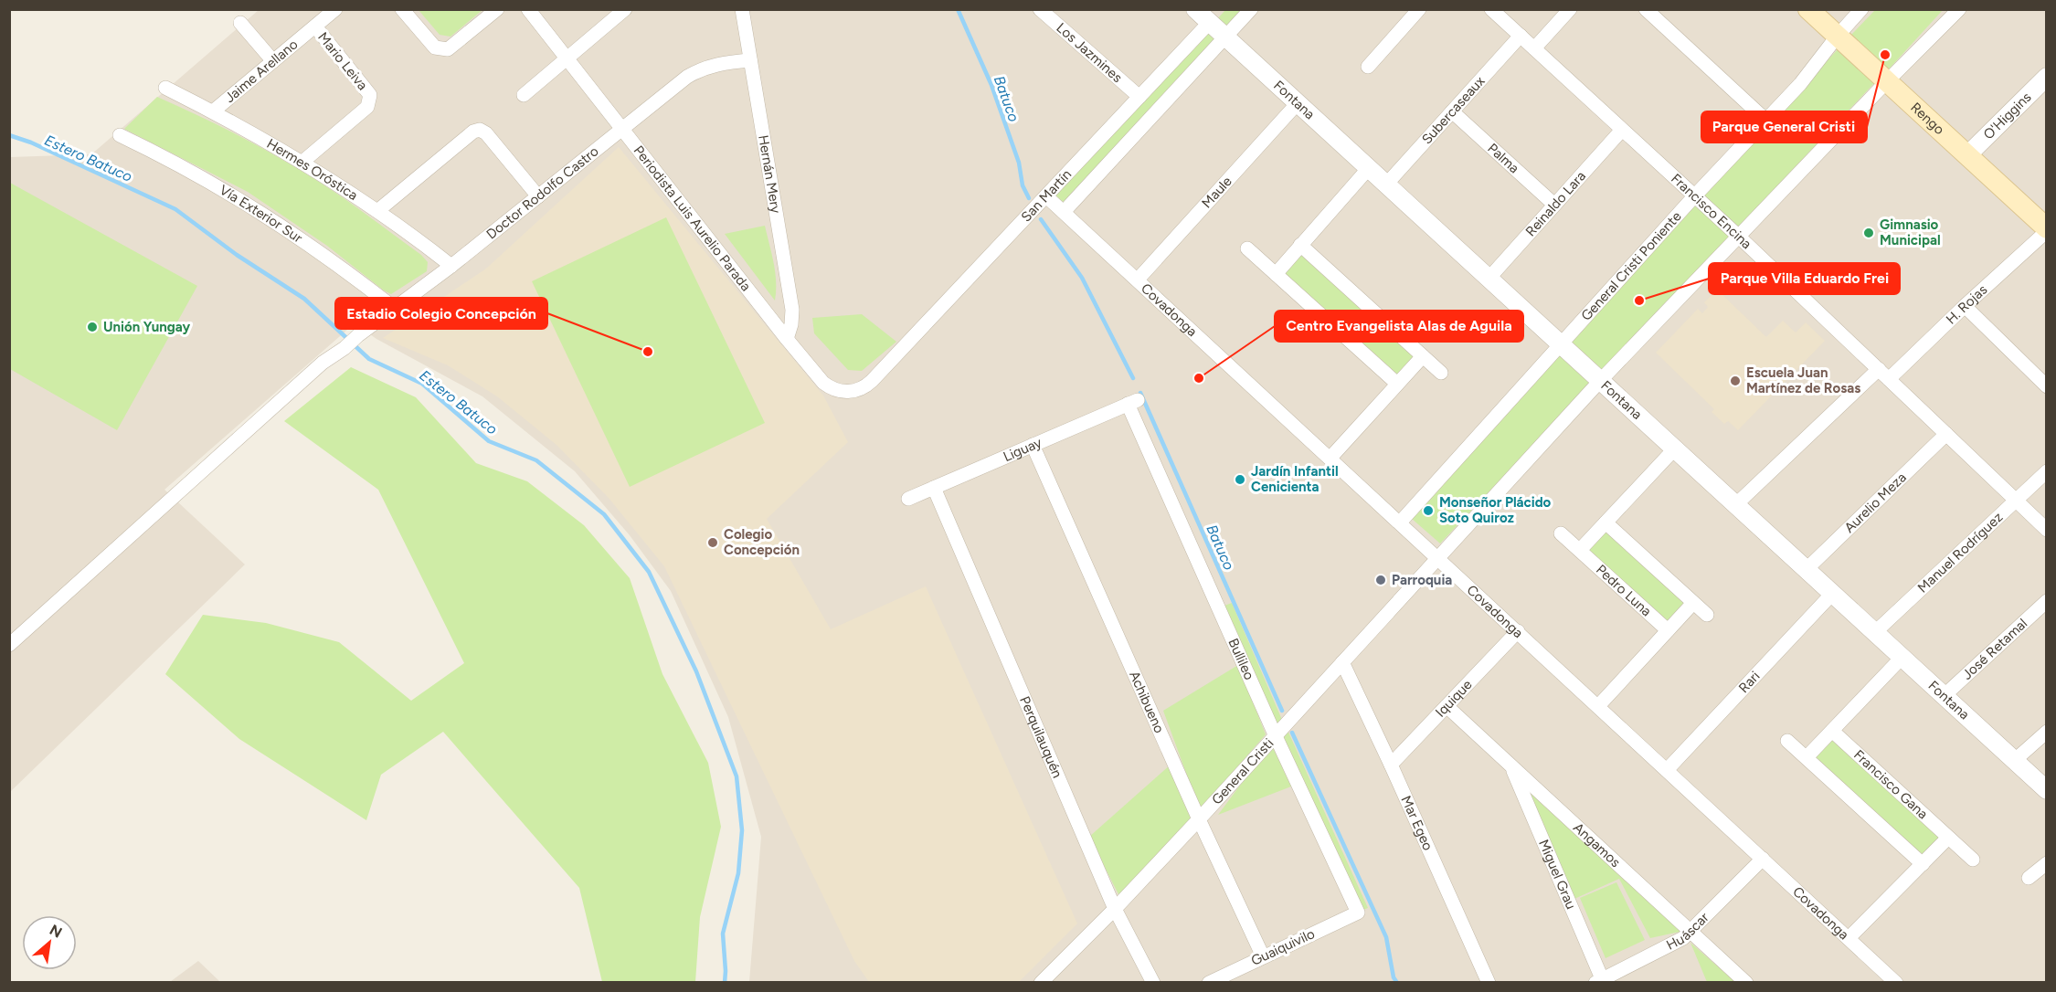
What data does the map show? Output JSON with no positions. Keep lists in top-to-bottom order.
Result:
{
  "streets": {
    "main road": ["Rengo"],
    "street": [
      "Los Jazmines",
      "Mario Leiva",
      "Jaime Arellano",
      "Fontana",
      "Subercaseaux",
      "O'Higgins",
      "Palma",
      "Hermes Oróstica",
      "Hernán Mery",
      "Doctor Rodolfo Castro",
      "Maule",
      "San Martín",
      "Reinaldo Lara",
      "Francisco Encina",
      "Vía Exterior Sur",
      "Periodista Luis Aurelio Parada",
      "General Cristi Poniente",
      "H. Rojas",
      "Covadonga",
      "Liguay",
      "Aurelio Meza",
      "Manuel Rodríguez",
      "Pedro Luna",
      "José Retamal",
      "Bullileo",
      "Rari",
      "Iquique",
      "Achibueno",
      "Perquilauquén",
      "General Cristi",
      "Francisco Gana",
      "Mar Egeo",
      "Angamos",
      "Miguel Grau",
      "Huáscar",
      "Guaiquivilo"
    ]
  },
  "crossings": [
    ["Los Jazmines", "San Martín"],
    ["Mario Leiva", "Jaime Arellano"],
    ["Mario Leiva", "Hermes Oróstica"],
    ["Jaime Arellano", "Hermes Oróstica"],
    ["Fontana", "Subercaseaux"],
    ["Fontana", "Maule"],
    ["Fontana", "San Martín"],
    ["Fontana", "Reinaldo Lara"],
    ["Fontana", "General Cristi Poniente"],
    ["Fontana", "H. Rojas"],
    ["Fontana", "Aurelio Meza"],
    ["Fontana", "Manuel Rodríguez"],
    ["Fontana", "José Retamal"],
    ["Fontana", "Rari"],
    ["Fontana", "General Cristi"],
    ["Subercaseaux", "Palma"],
    ["Subercaseaux", "Francisco Encina"],
    ["O'Higgins", "Rengo"],
    ["Rengo", "General Cristi Poniente"],
    ["Rengo", "H. Rojas"],
    ["Rengo", "General Cristi"],
    ["Palma", "Reinaldo Lara"],
    ["Hermes Oróstica", "Doctor Rodolfo Castro"],
    ["Hernán Mery", "Doctor Rodolfo Castro"],
    ["Hernán Mery", "Periodista Luis Aurelio Parada"],
    ["Doctor Rodolfo Castro", "Vía Exterior Sur"],
    ["Doctor Rodolfo Castro", "Periodista Luis Aurelio Parada"],
    ["Maule", "Covadonga"],
    ["San Martín", "Periodista Luis Aurelio Parada"],
    ["San Martín", "Covadonga"],
    ["Reinaldo Lara", "Francisco Encina"],
    ["Francisco Encina", "General Cristi Poniente"],
    ["Francisco Encina", "H. Rojas"],
    ["Francisco Encina", "Aurelio Meza"],
    ["Francisco Encina", "Manuel Rodríguez"],
    ["Francisco Encina", "General Cristi"],
    ["General Cristi Poniente", "Covadonga"],
    ["Covadonga", "Rari"],
    ["Covadonga", "Iquique"],
    ["Covadonga", "General Cristi"],
    ["Covadonga", "Huáscar"],
    ["Liguay", "Bullileo"],
    ["Liguay", "Achibueno"],
    ["Liguay", "Perquilauquén"],
    ["Bullileo", "General Cristi"],
    ["Bullileo", "Guaiquivilo"],
    ["Iquique", "Mar Egeo"],
    ["Iquique", "Angamos"],
    ["Achibueno", "General Cristi"],
    ["Achibueno", "Guaiquivilo"],
    ["Perquilauquén", "General Cristi"],
    ["General Cristi", "Mar Egeo"],
    ["Angamos", "Miguel Grau"],
    ["Angamos", "Huáscar"],
    ["Miguel Grau", "Huáscar"]
  ],
  "water": ["Batuco", "Estero Batuco"],
  "places": [
    "Parque General Cristi",
    "Gimnasio Municipal",
    "Parque Villa Eduardo Frei",
    "Unión Yungay",
    "Estadio Colegio Concepción",
    "Centro Evangelista Alas de Aguila",
    "Escuela Juan Martínez de Rosas",
    "Jardín Infantil Cenicienta",
    "Monseñor Plácido Soto Quiroz",
    "Colegio Concepción",
    "Parroquia"
  ],
  "north": "top right"
}
